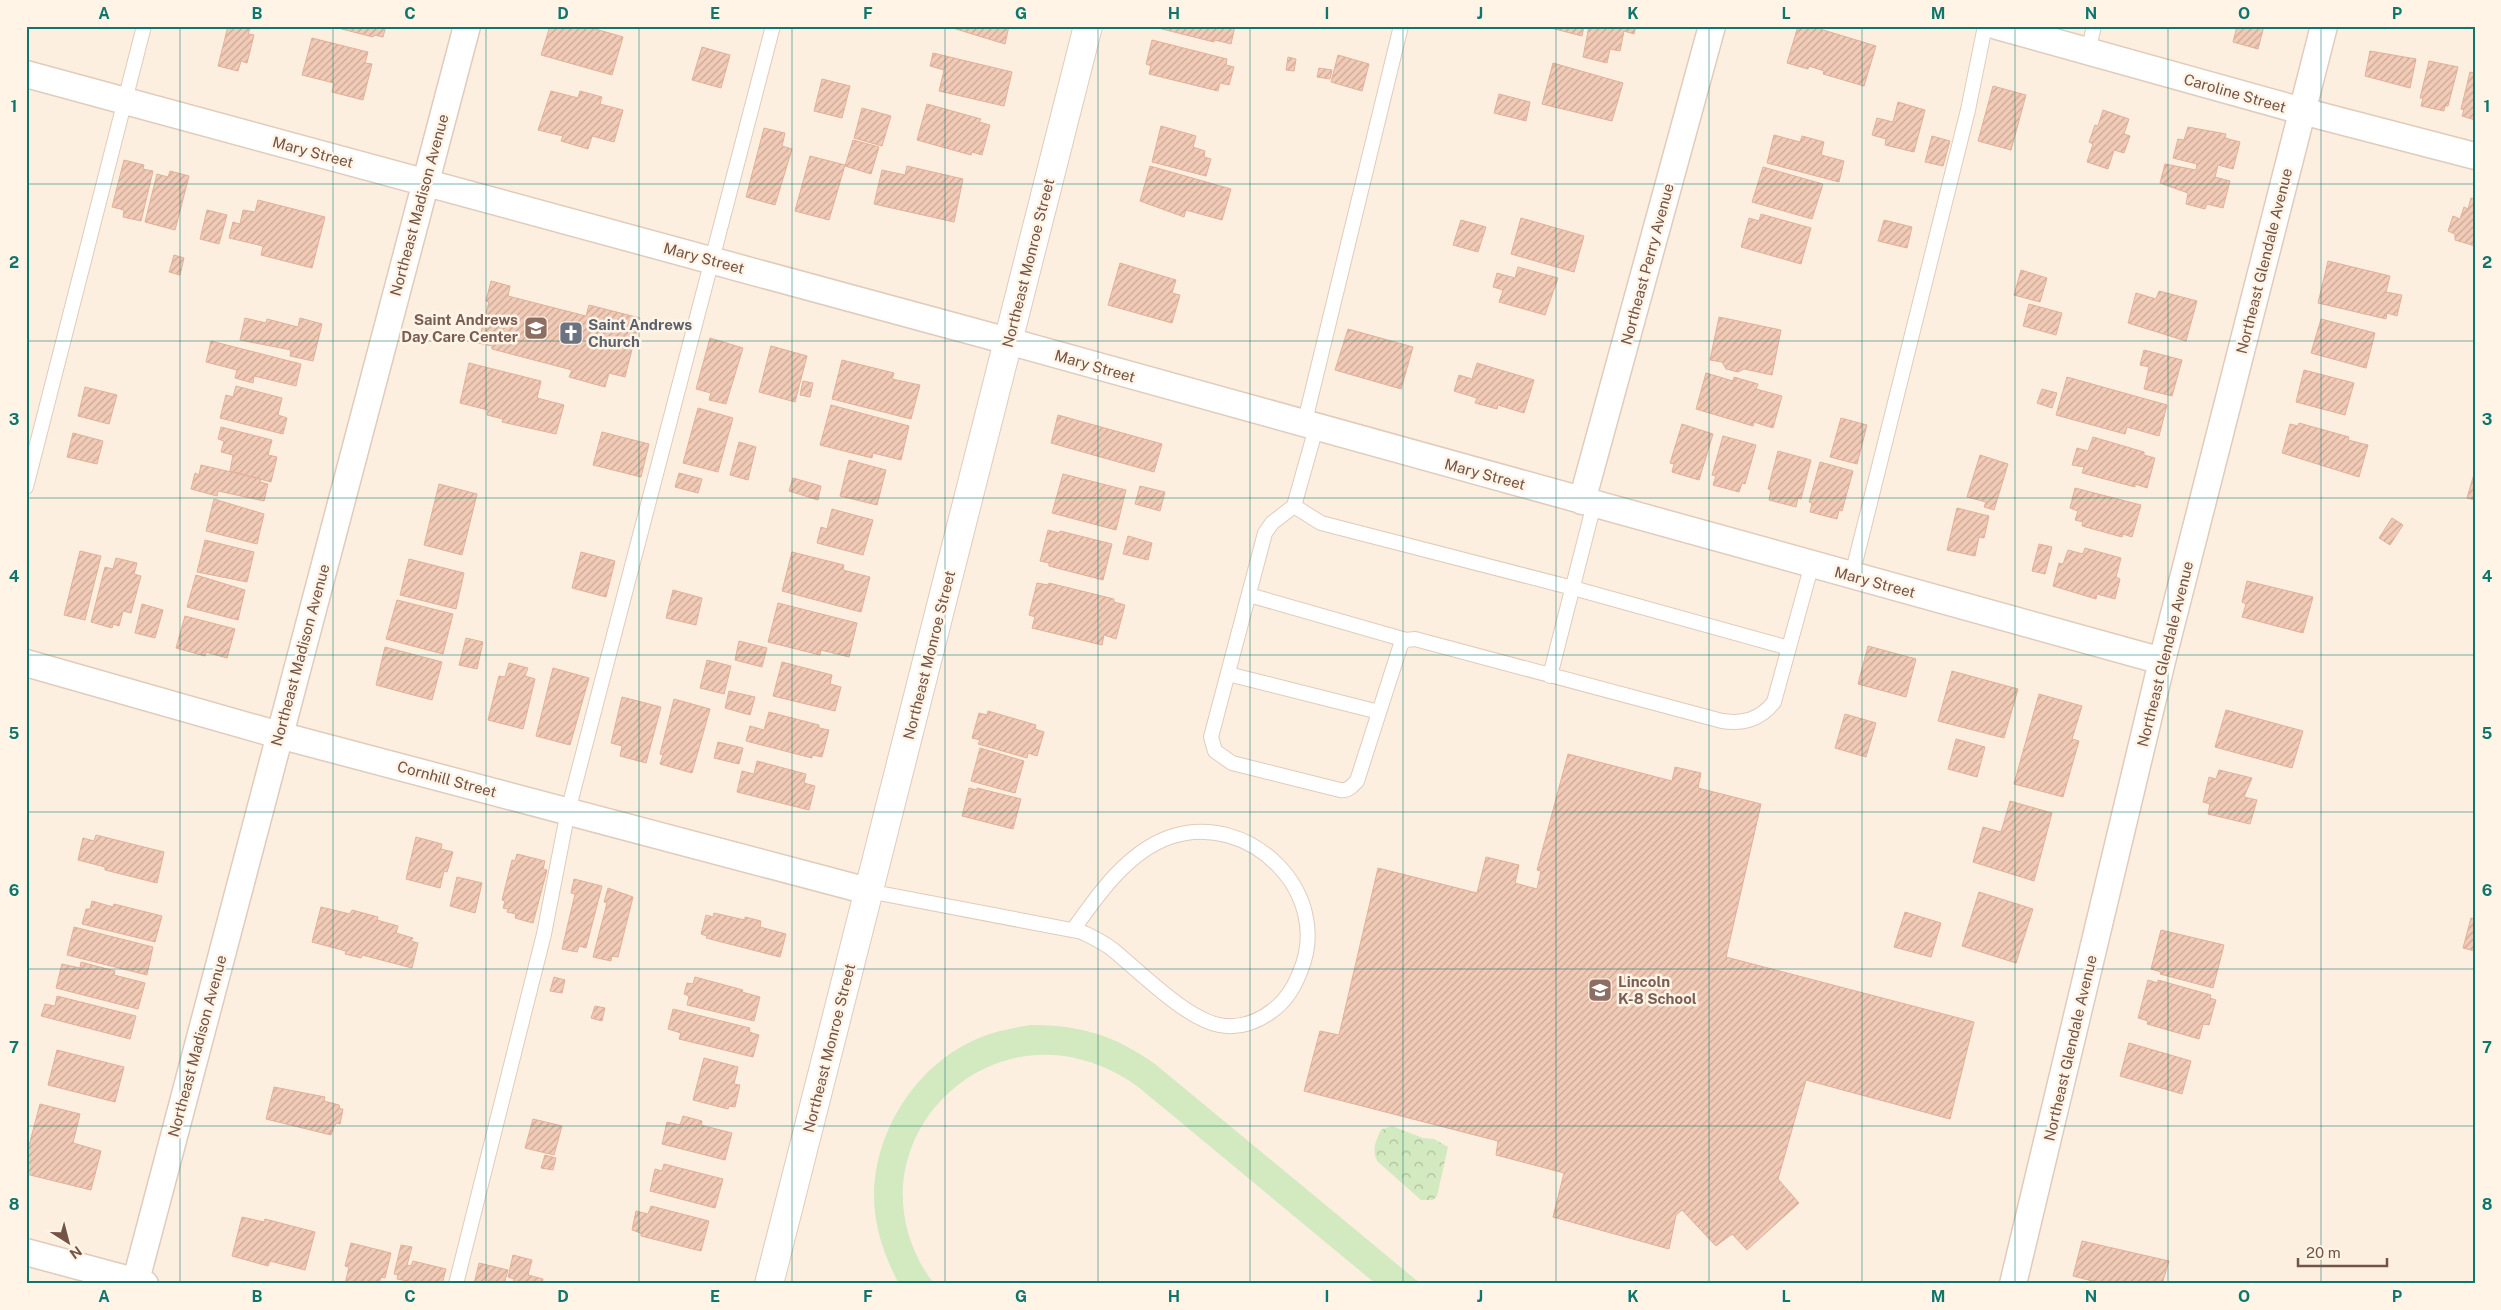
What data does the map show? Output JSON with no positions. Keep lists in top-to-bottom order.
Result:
{
  "streets": {
    "street": [
      "Caroline Street",
      "Mary Street",
      "Northeast Madison Avenue",
      "Northeast Glendale Avenue",
      "Northeast Monroe Street",
      "Northeast Perry Avenue",
      "Cornhill Street"
    ]
  },
  "crossings": [
    ["Caroline Street", "Northeast Glendale Avenue"],
    ["Mary Street", "Northeast Madison Avenue"],
    ["Mary Street", "Northeast Glendale Avenue"],
    ["Mary Street", "Northeast Monroe Street"],
    ["Mary Street", "Northeast Perry Avenue"],
    ["Northeast Madison Avenue", "Cornhill Street"],
    ["Northeast Monroe Street", "Cornhill Street"]
  ],
  "places": {
    "school or university": ["Saint Andrews Day Care Center", "Lincoln K-8 School"],
    "church": ["Saint Andrews Church"]
  },
  "scale_bar": "20 m",
  "north": "bottom right",
  "grid": {
    "columns": [
      "A",
      "B",
      "C",
      "D",
      "E",
      "F",
      "G",
      "H",
      "I",
      "J",
      "K",
      "L",
      "M",
      "N",
      "O",
      "P"
    ],
    "rows": [
      "1",
      "2",
      "3",
      "4",
      "5",
      "6",
      "7",
      "8"
    ]
  }
}
